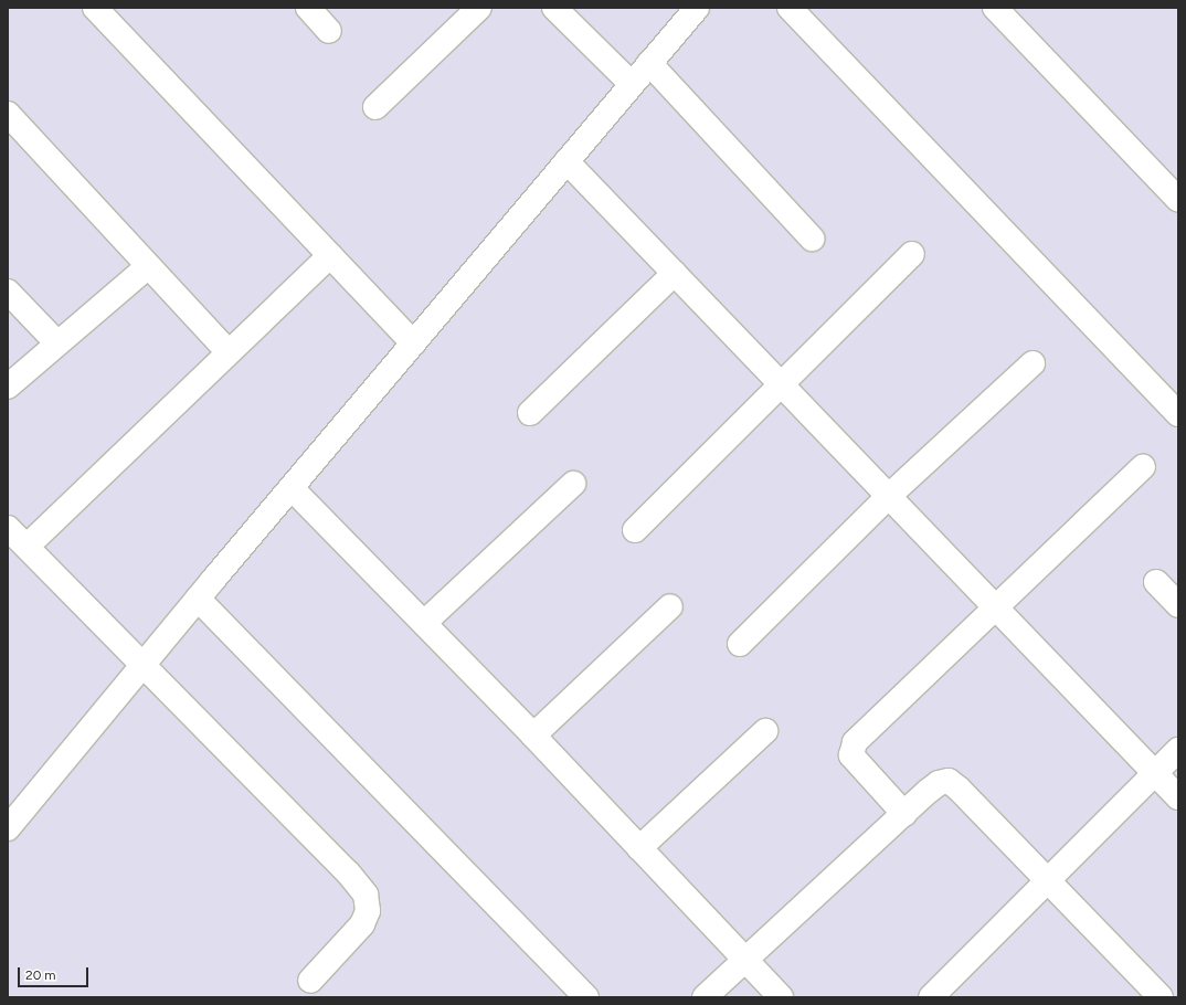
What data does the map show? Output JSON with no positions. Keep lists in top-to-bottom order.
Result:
{
  "scale_bar": "20 m"
}
